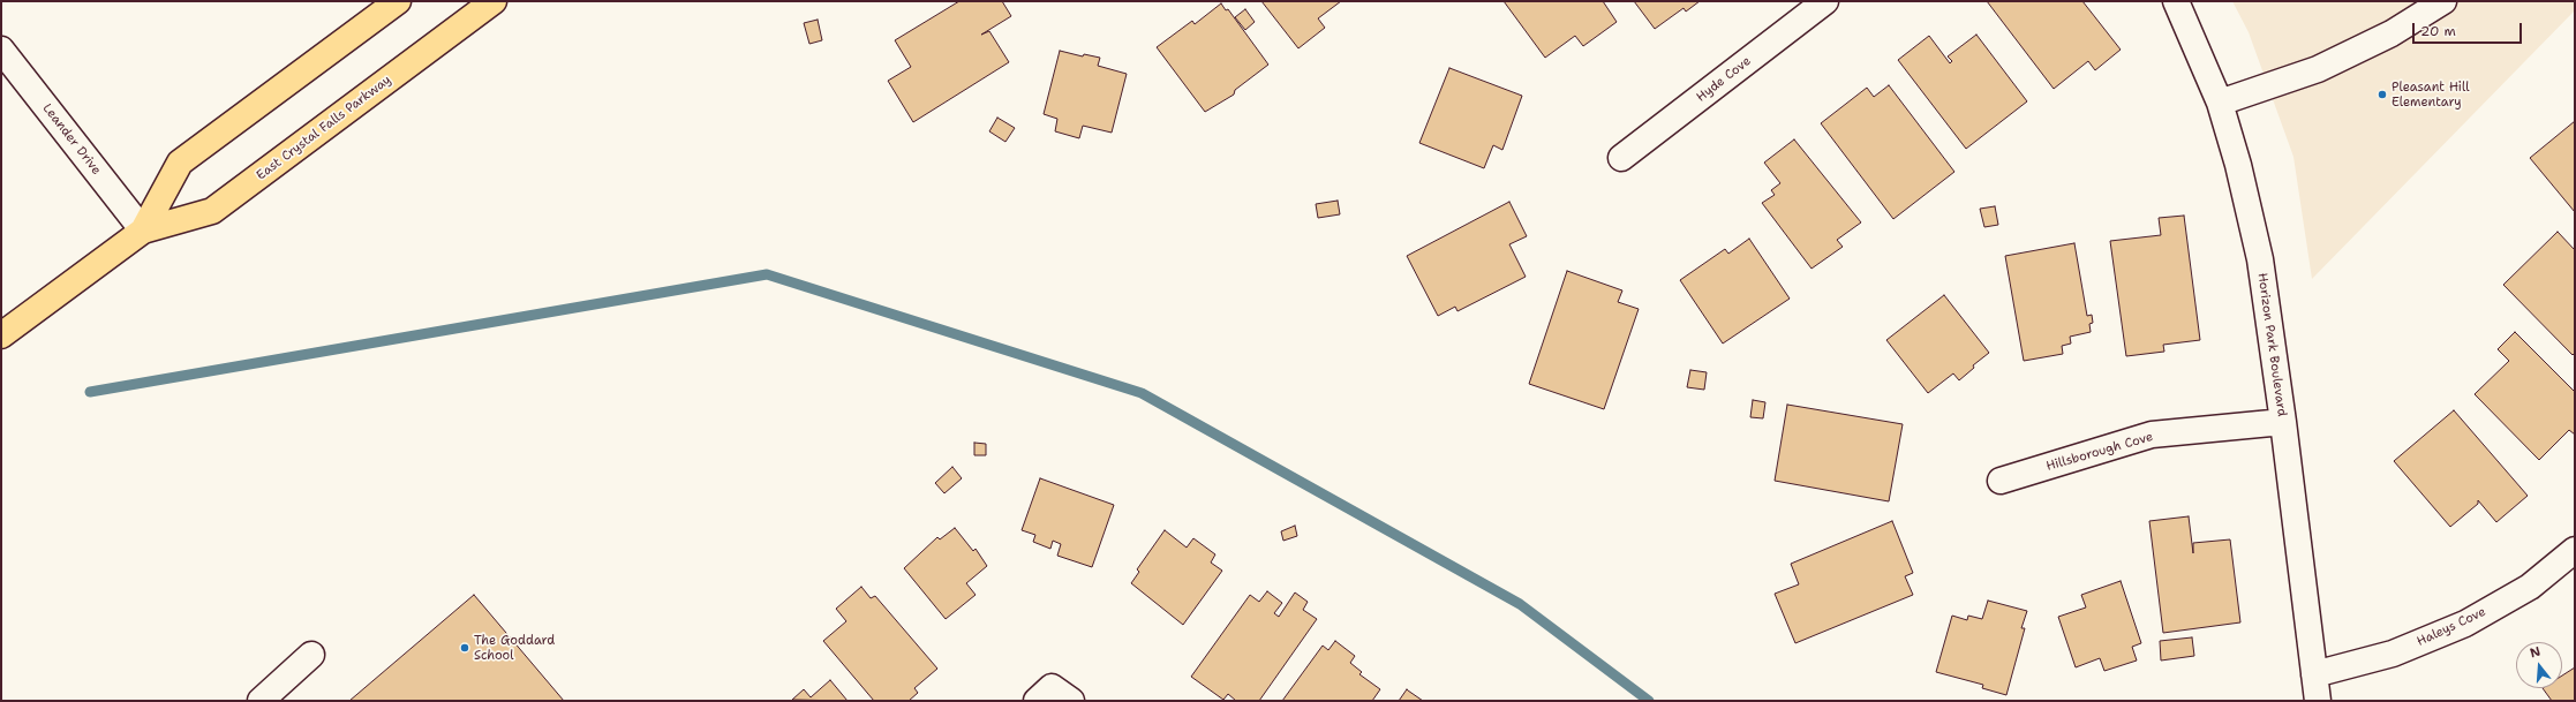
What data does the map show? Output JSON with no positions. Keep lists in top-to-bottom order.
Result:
{
  "streets": {
    "main road": ["East Crystal Falls Parkway"],
    "street": [
      "Hyde Cove",
      "Leander Drive",
      "Horizon Park Boulevard",
      "Hillsborough Cove",
      "Haleys Cove"
    ]
  },
  "crossings": [
    ["East Crystal Falls Parkway", "Leander Drive"],
    ["Horizon Park Boulevard", "Hillsborough Cove"],
    ["Horizon Park Boulevard", "Haleys Cove"]
  ],
  "places": ["Pleasant Hill Elementary", "The Goddard School"],
  "scale_bar": "20 m",
  "north": "top"
}
